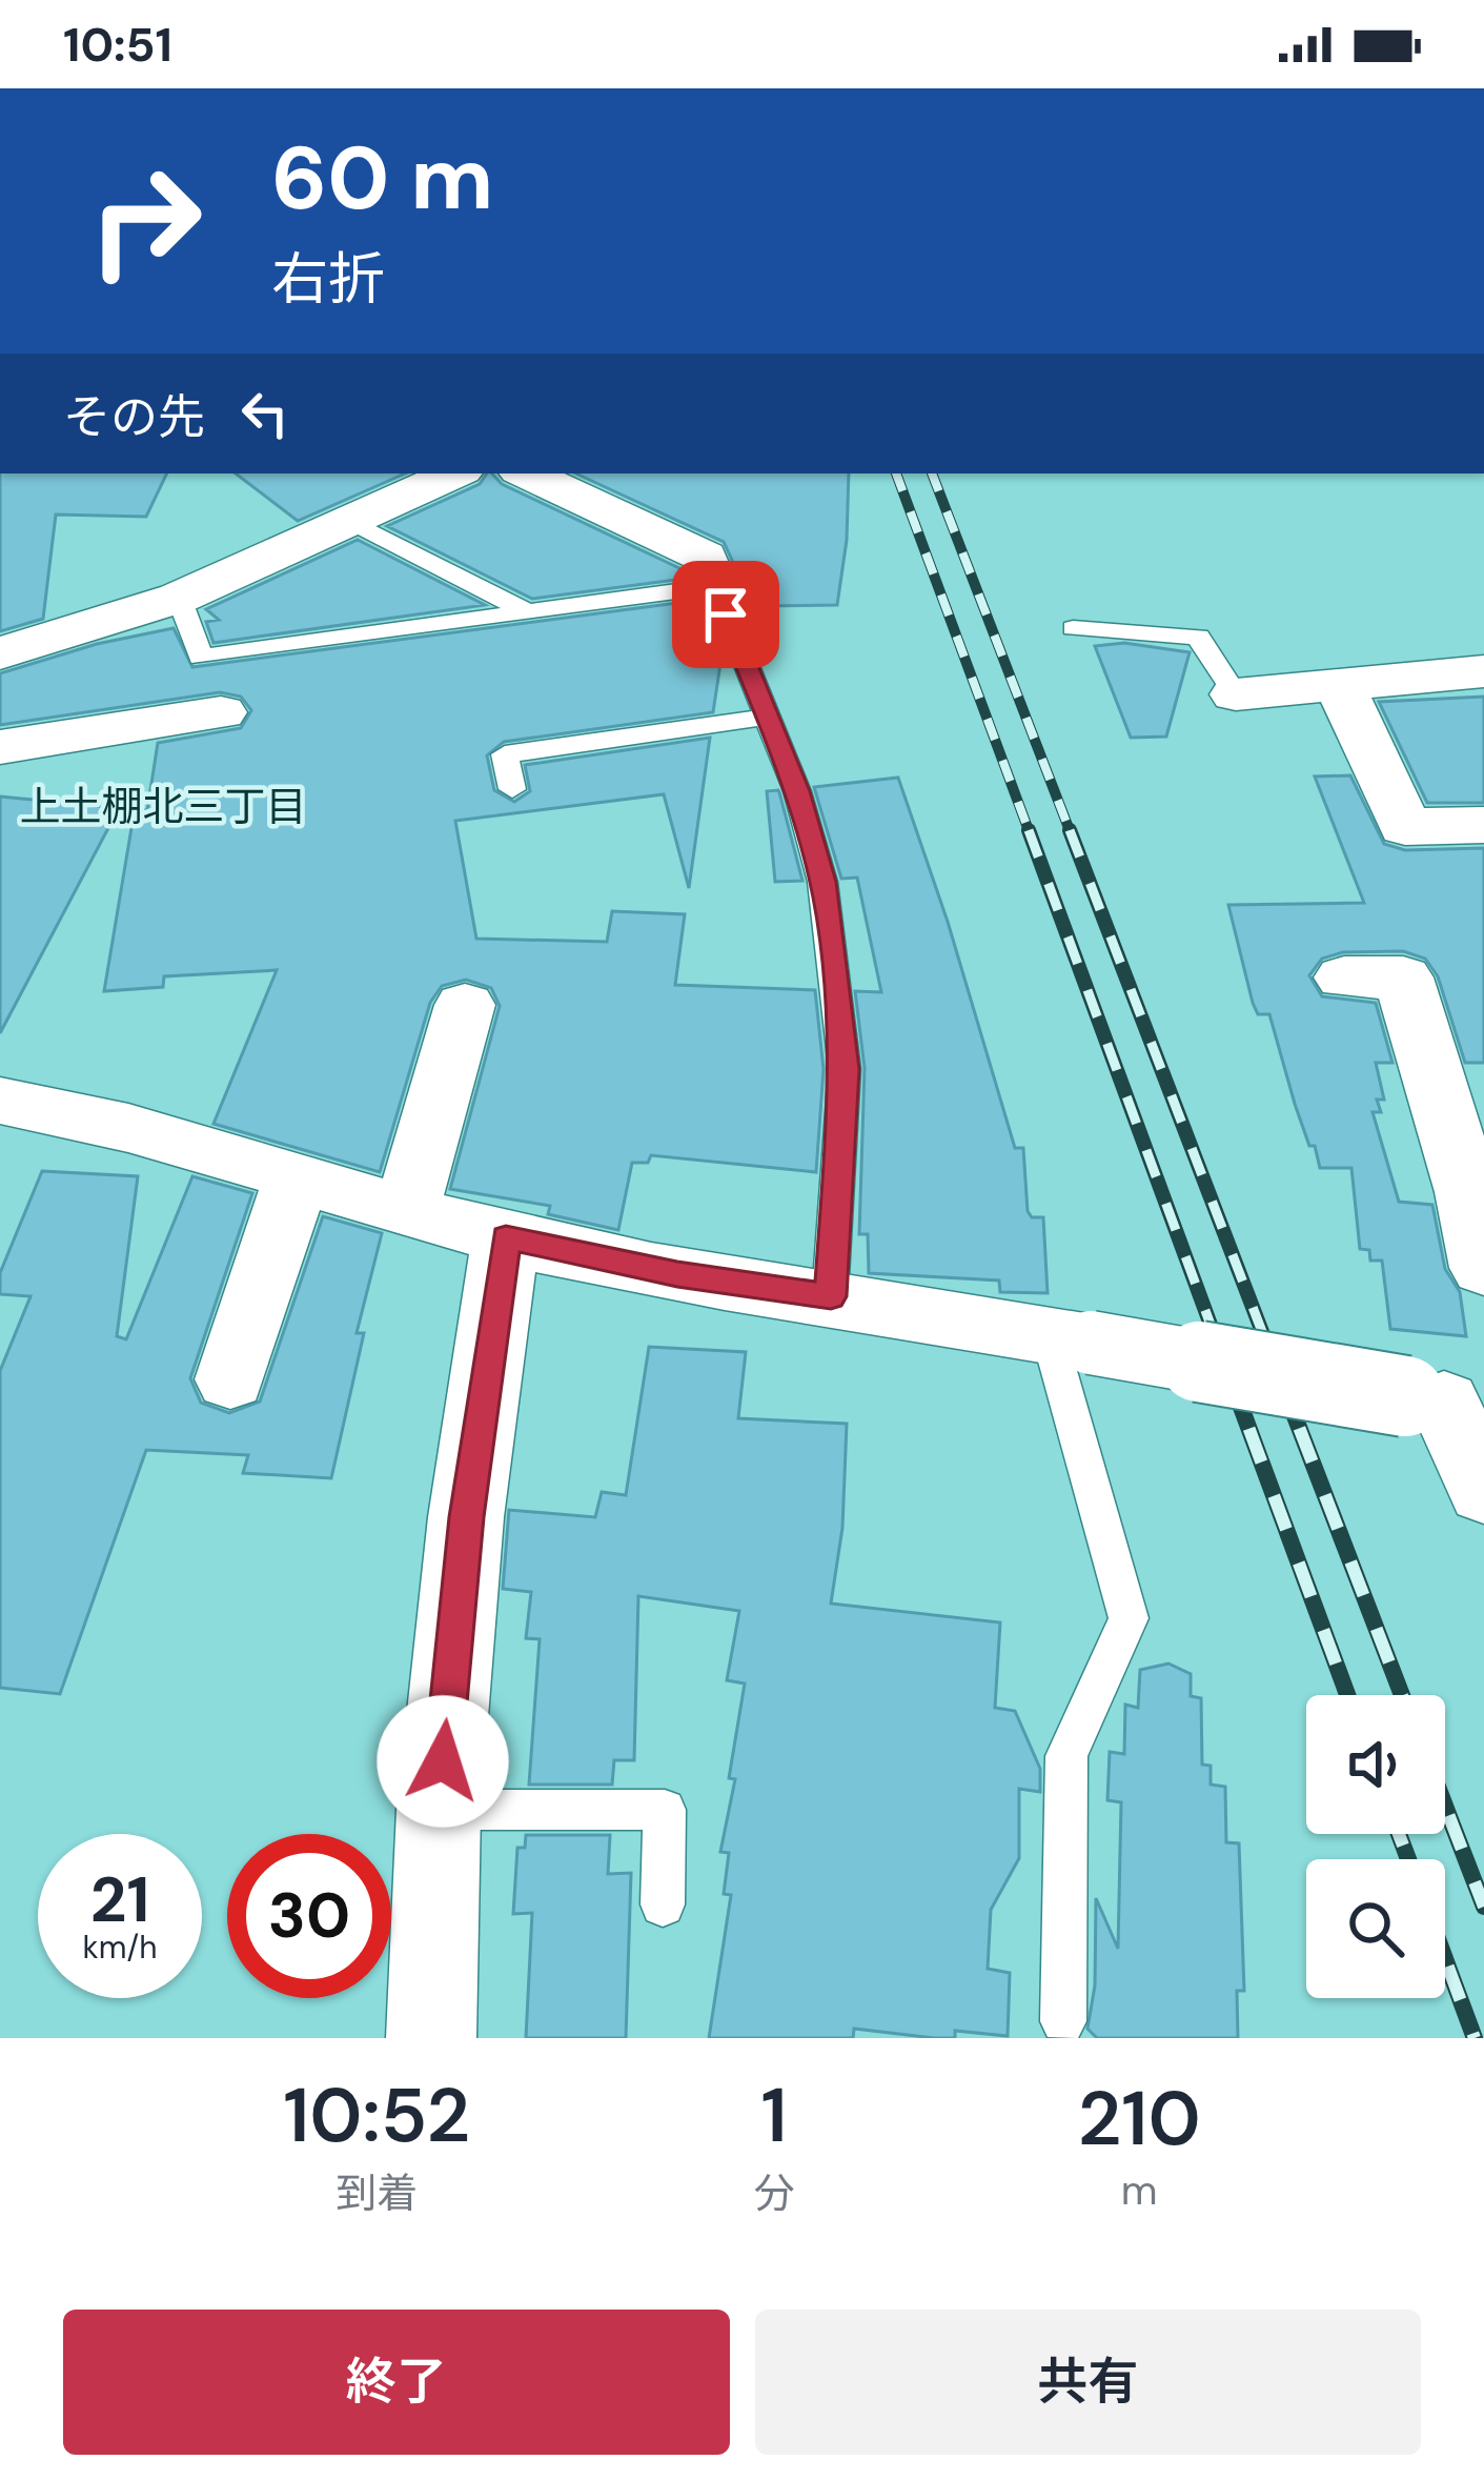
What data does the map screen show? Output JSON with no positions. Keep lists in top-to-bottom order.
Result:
{
  "districts": ["上土棚北三丁目"],
  "page": {
    "status": "10:51",
    "turn": ["60 m", "右折"],
    "then": "その先",
    "speed": "21 km/h",
    "limit": "30",
    "eta": [
      "10:52",
      "到着",
      "1",
      "分",
      "210",
      "m"
    ],
    "buttons": ["終了", "共有"]
  }
}
